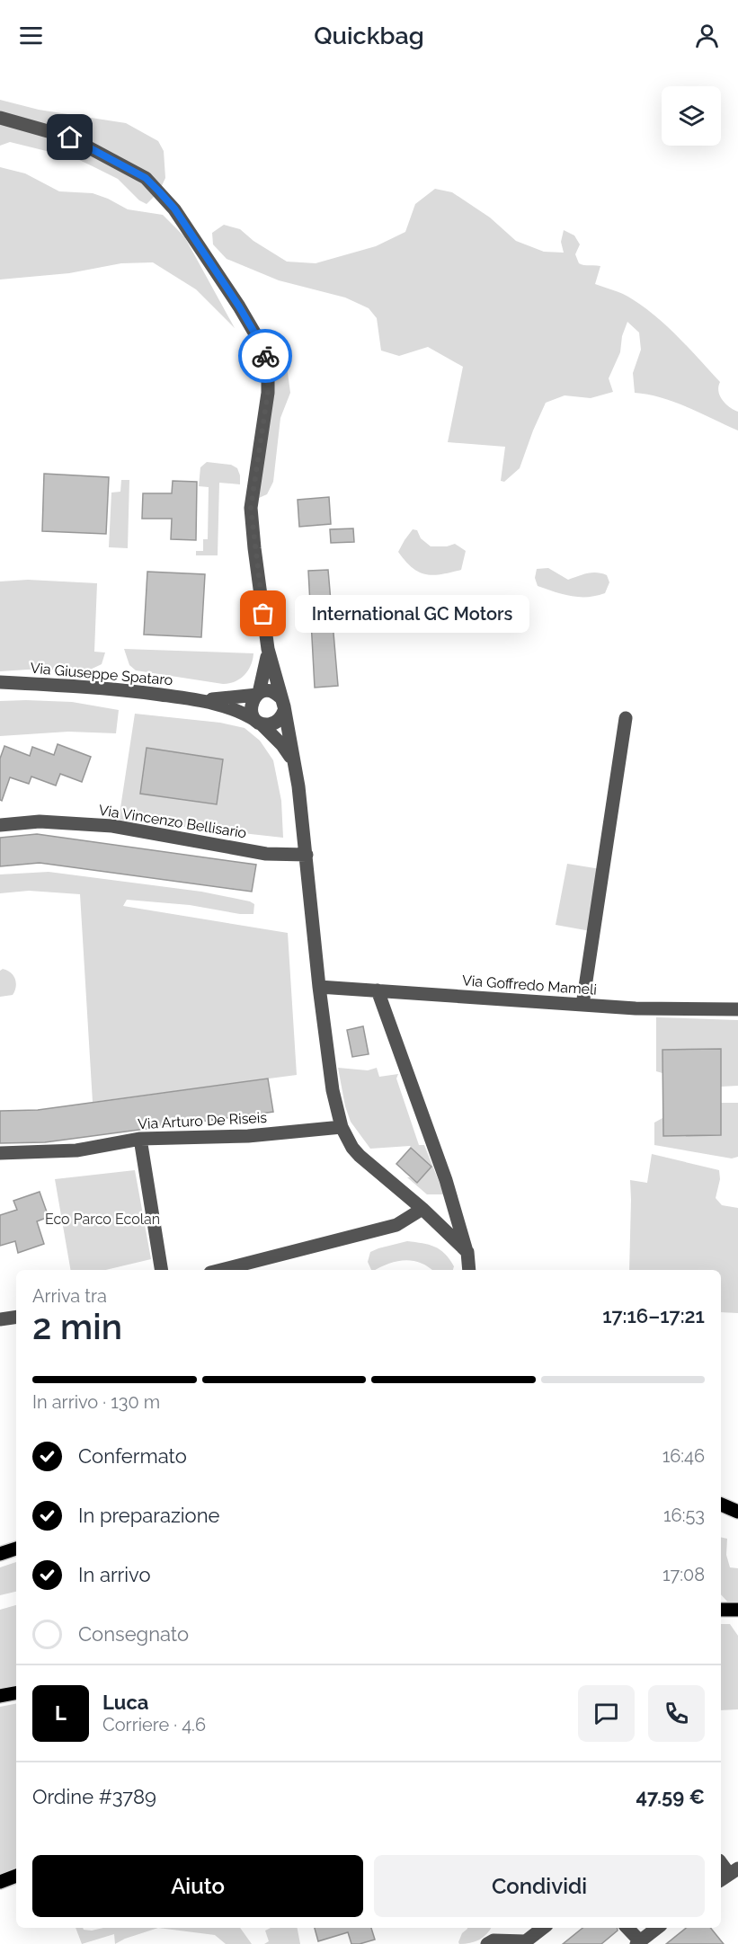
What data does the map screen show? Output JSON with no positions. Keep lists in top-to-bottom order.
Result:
{
  "streets": {
    "street": [
      "Via Giuseppe Spataro",
      "Via Vincenzo Bellisario",
      "Via Goffredo Mameli",
      "Via Arturo De Riseis"
    ]
  },
  "parks": ["Eco Parco Ecolan"],
  "places": ["International GC Motors"],
  "page": {
    "header": "Quickbag",
    "bubble": "International GC Motors",
    "heading": ["2 min", "Arriva tra", "17:16–17:21"],
    "panel": [
      "Luca",
      "Corriere · 4.6",
      "Ordine #3789",
      "47.59 €"
    ],
    "bar": "In arrivo · 130 m",
    "list": [
      ["Confermato", "16:46"],
      ["In preparazione", "16:53"],
      ["In arrivo", "17:08"],
      "Consegnato"
    ],
    "round": "L",
    "buttons": ["Aiuto", "Condividi"]
  }
}
